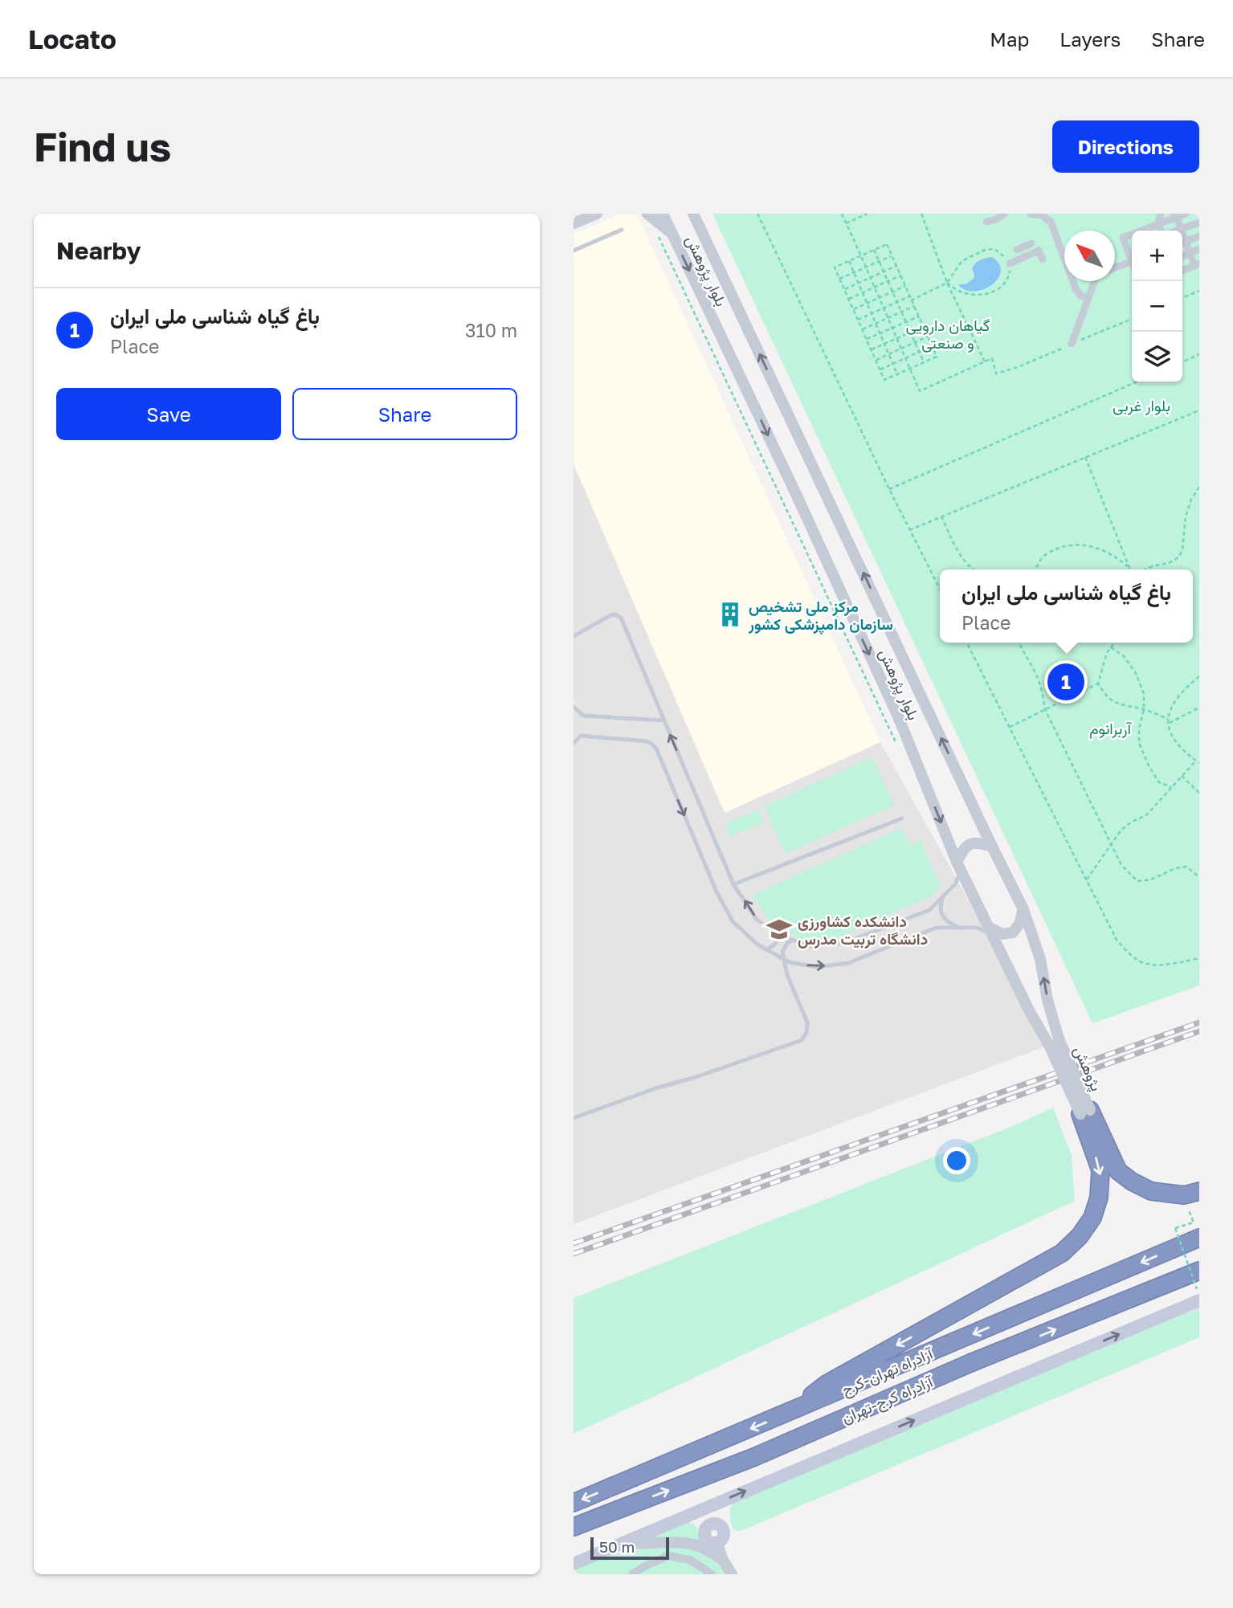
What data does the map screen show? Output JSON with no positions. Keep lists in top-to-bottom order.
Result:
{
  "streets": {
    "highway": ["آزادراه تهران-کرج", "آزادراه کرج-تهران"],
    "street": ["بلوار پژوهش", "پژوهش"]
  },
  "crossings": [
    ["بلوار پژوهش", "پژوهش"]
  ],
  "one_way": ["آزادراه تهران-کرج", "آزادراه کرج-تهران"],
  "parks": ["گیاهان دارویی و صنعتی", "بلوار غربی", "آربرانوم"],
  "places": {
    "building": ["مرکز ملی تشخیص سازمان دامپزشکی کشور"],
    "school or university": ["دانشکده کشاورزی دانشگاه تربیت مدرس"]
  },
  "scale_bar": "50 m",
  "north": "top left",
  "page": {
    "header": "Locato",
    "nav": ["Map", "Layers", "Share"],
    "buttons": [
      "Directions",
      ["Save", "Share"]
    ],
    "title": "Find us",
    "heading": "Nearby",
    "map_buttons": ["+", "−"],
    "list": [
      {
        "mark": "1",
        "name": "باغ گیاه‌ شناسی ملی ایران",
        "note": "Place",
        "value": "310 m"
      }
    ],
    "popup": ["باغ گیاه‌ شناسی ملی ایران", "Place"],
    "pins": "1",
    "scale": "50 m"
  }
}
